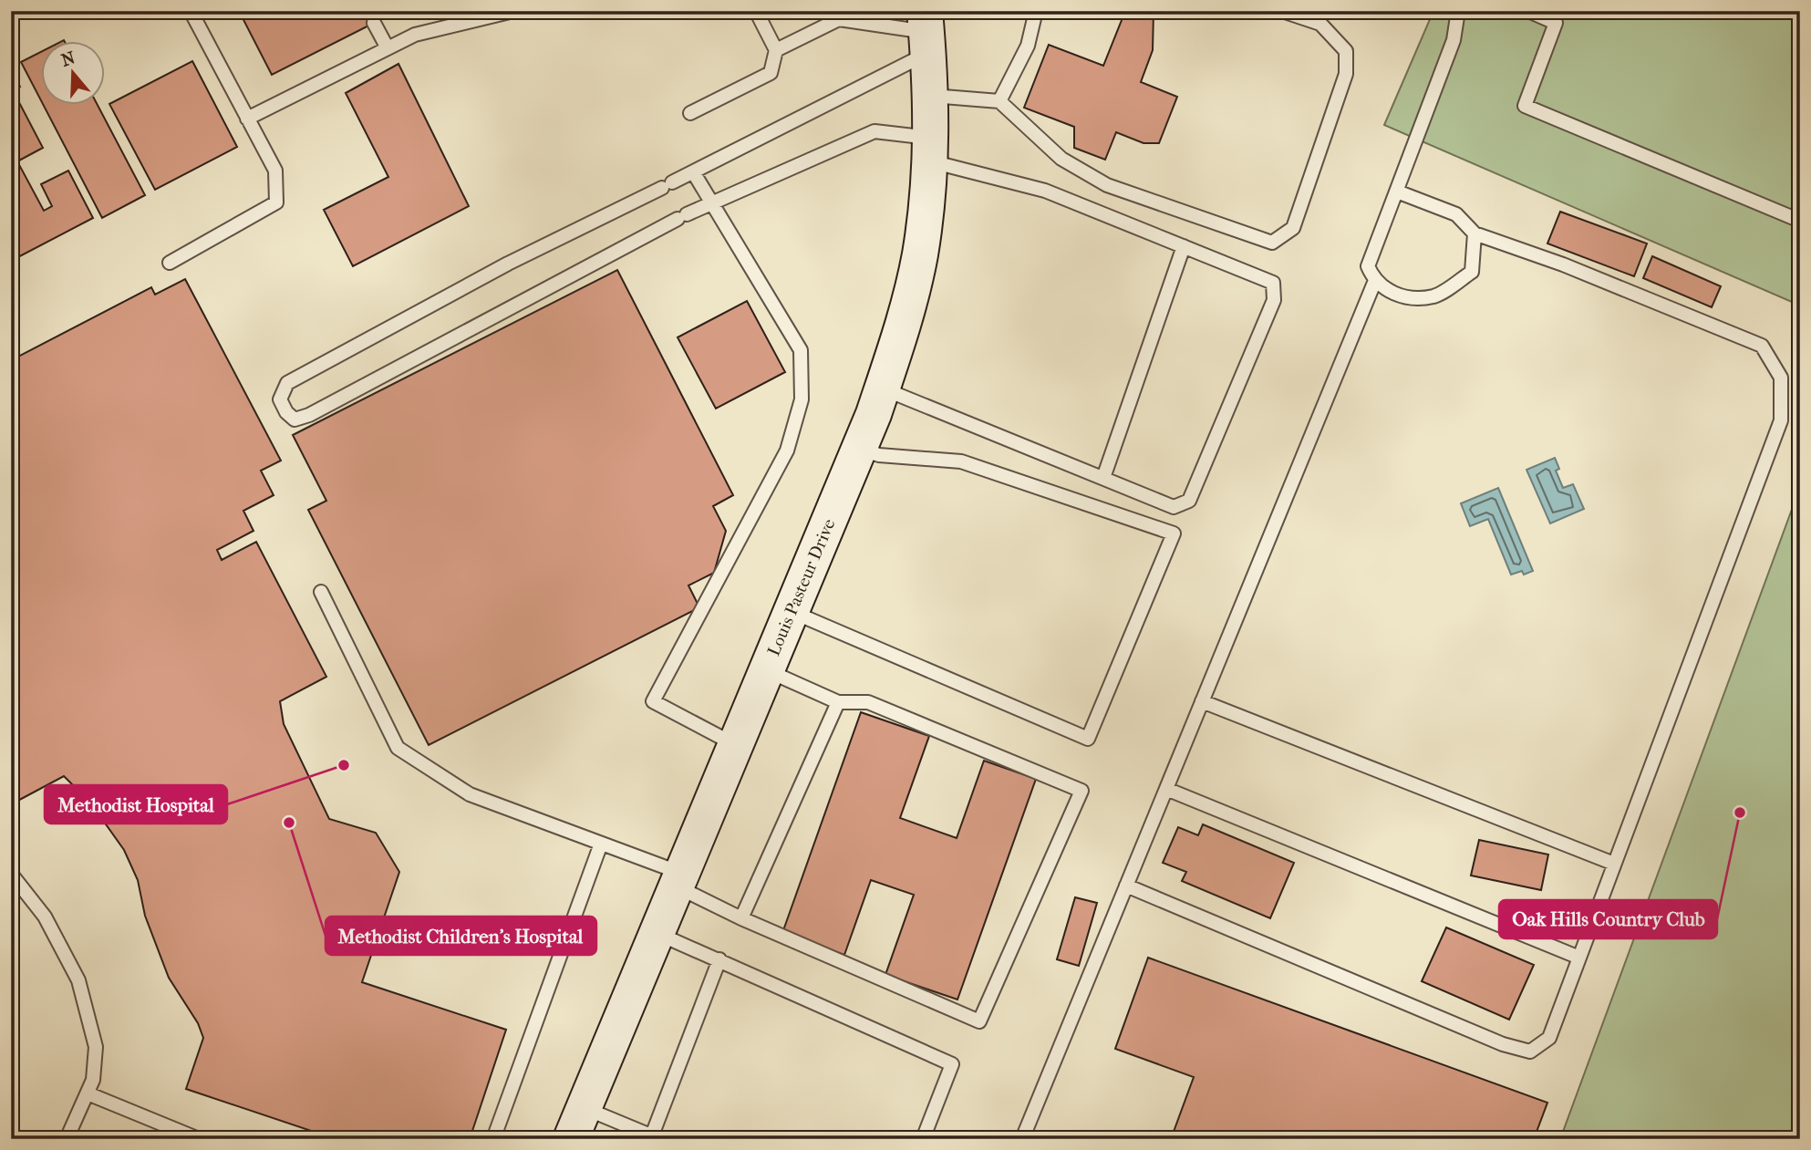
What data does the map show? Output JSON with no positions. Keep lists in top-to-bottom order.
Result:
{
  "streets": {
    "street": ["Louis Pasteur Drive"]
  },
  "places": ["Methodist Hospital", "Oak Hills Country Club", "Methodist Children's Hospital"],
  "north": "top"
}
